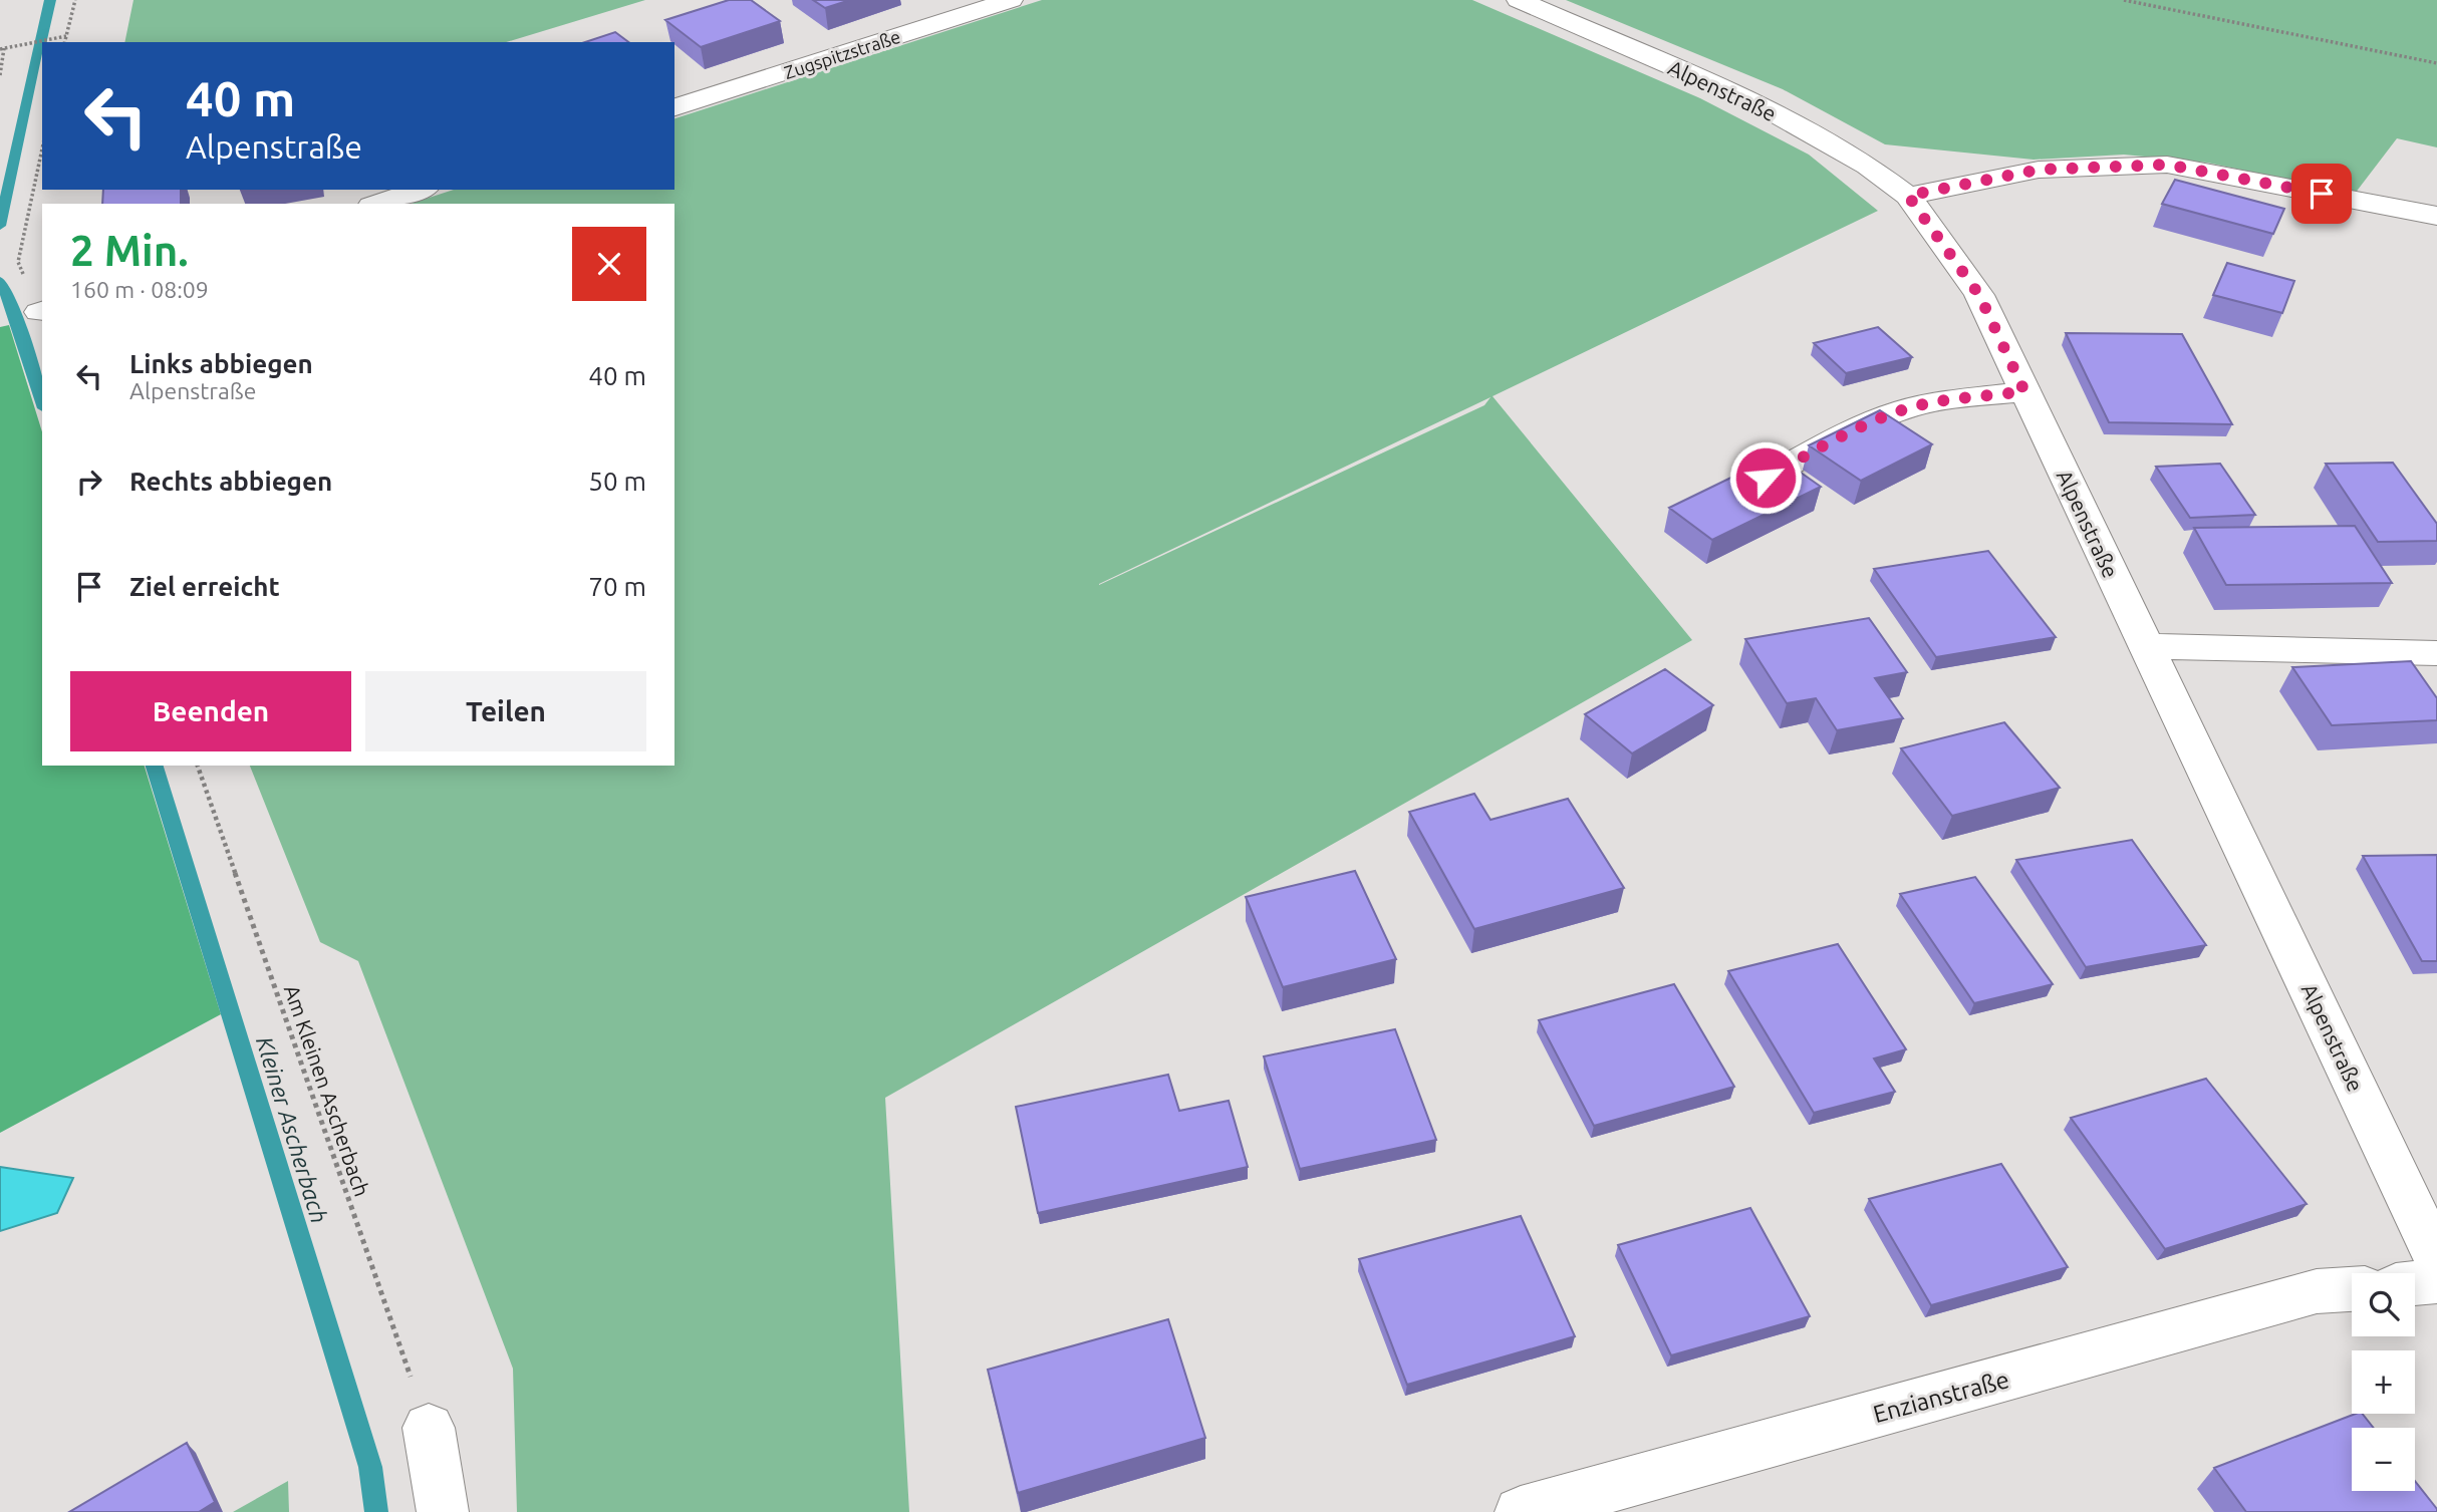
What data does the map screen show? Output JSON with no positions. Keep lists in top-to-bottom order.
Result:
{
  "streets": {
    "street": ["Zugspitzstraße", "Alpenstraße", "Enzianstraße"],
    "path": ["Am Kleinen Ascherbach"]
  },
  "water": ["Kleiner Ascherbach"],
  "page": {
    "turn": ["40 m", "Alpenstraße"],
    "heading": ["2 Min.", "160 m · 08:09"],
    "list": [
      {
        "name": "Links abbiegen",
        "note": "Alpenstraße",
        "value": "40 m"
      },
      {
        "name": "Rechts abbiegen",
        "value": "50 m"
      },
      {
        "name": "Ziel erreicht",
        "value": "70 m"
      }
    ],
    "buttons": ["Beenden", "Teilen"],
    "map_buttons": ["+", "−"]
  }
}
